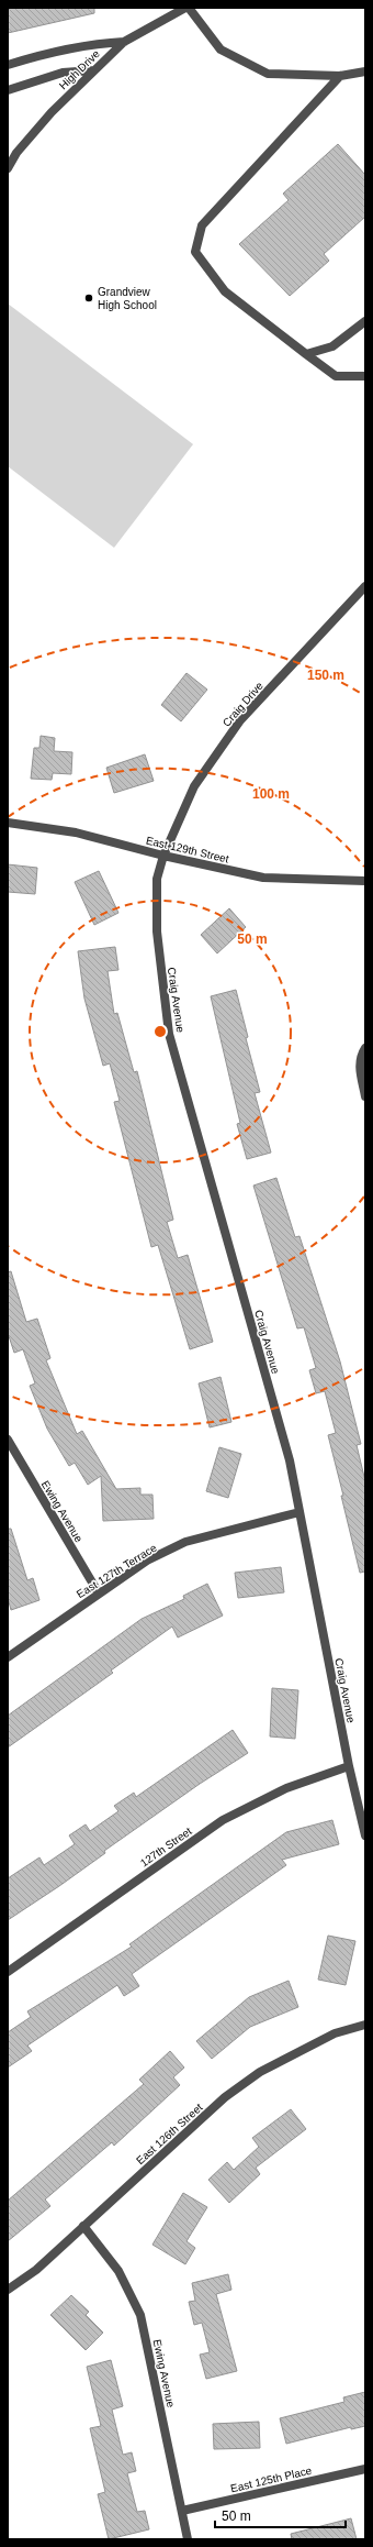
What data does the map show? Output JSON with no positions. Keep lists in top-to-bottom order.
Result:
{
  "streets": {
    "street": [
      "High Drive",
      "Craig Drive",
      "East 129th Street",
      "Craig Avenue",
      "Ewing Avenue",
      "East 127th Terrace",
      "127th Street",
      "East 126th Street",
      "East 125th Place"
    ]
  },
  "crossings": [
    ["Craig Drive", "East 129th Street"],
    ["Craig Drive", "Craig Avenue"],
    ["East 129th Street", "Craig Avenue"],
    ["Craig Avenue", "East 127th Terrace"],
    ["Craig Avenue", "127th Street"],
    ["Ewing Avenue", "East 127th Terrace"],
    ["Ewing Avenue", "East 126th Street"],
    ["Ewing Avenue", "East 125th Place"]
  ],
  "places": ["Grandview High School"],
  "scale_bar": "50 m",
  "rings": ["150 m", "100 m", "50 m"]
}
